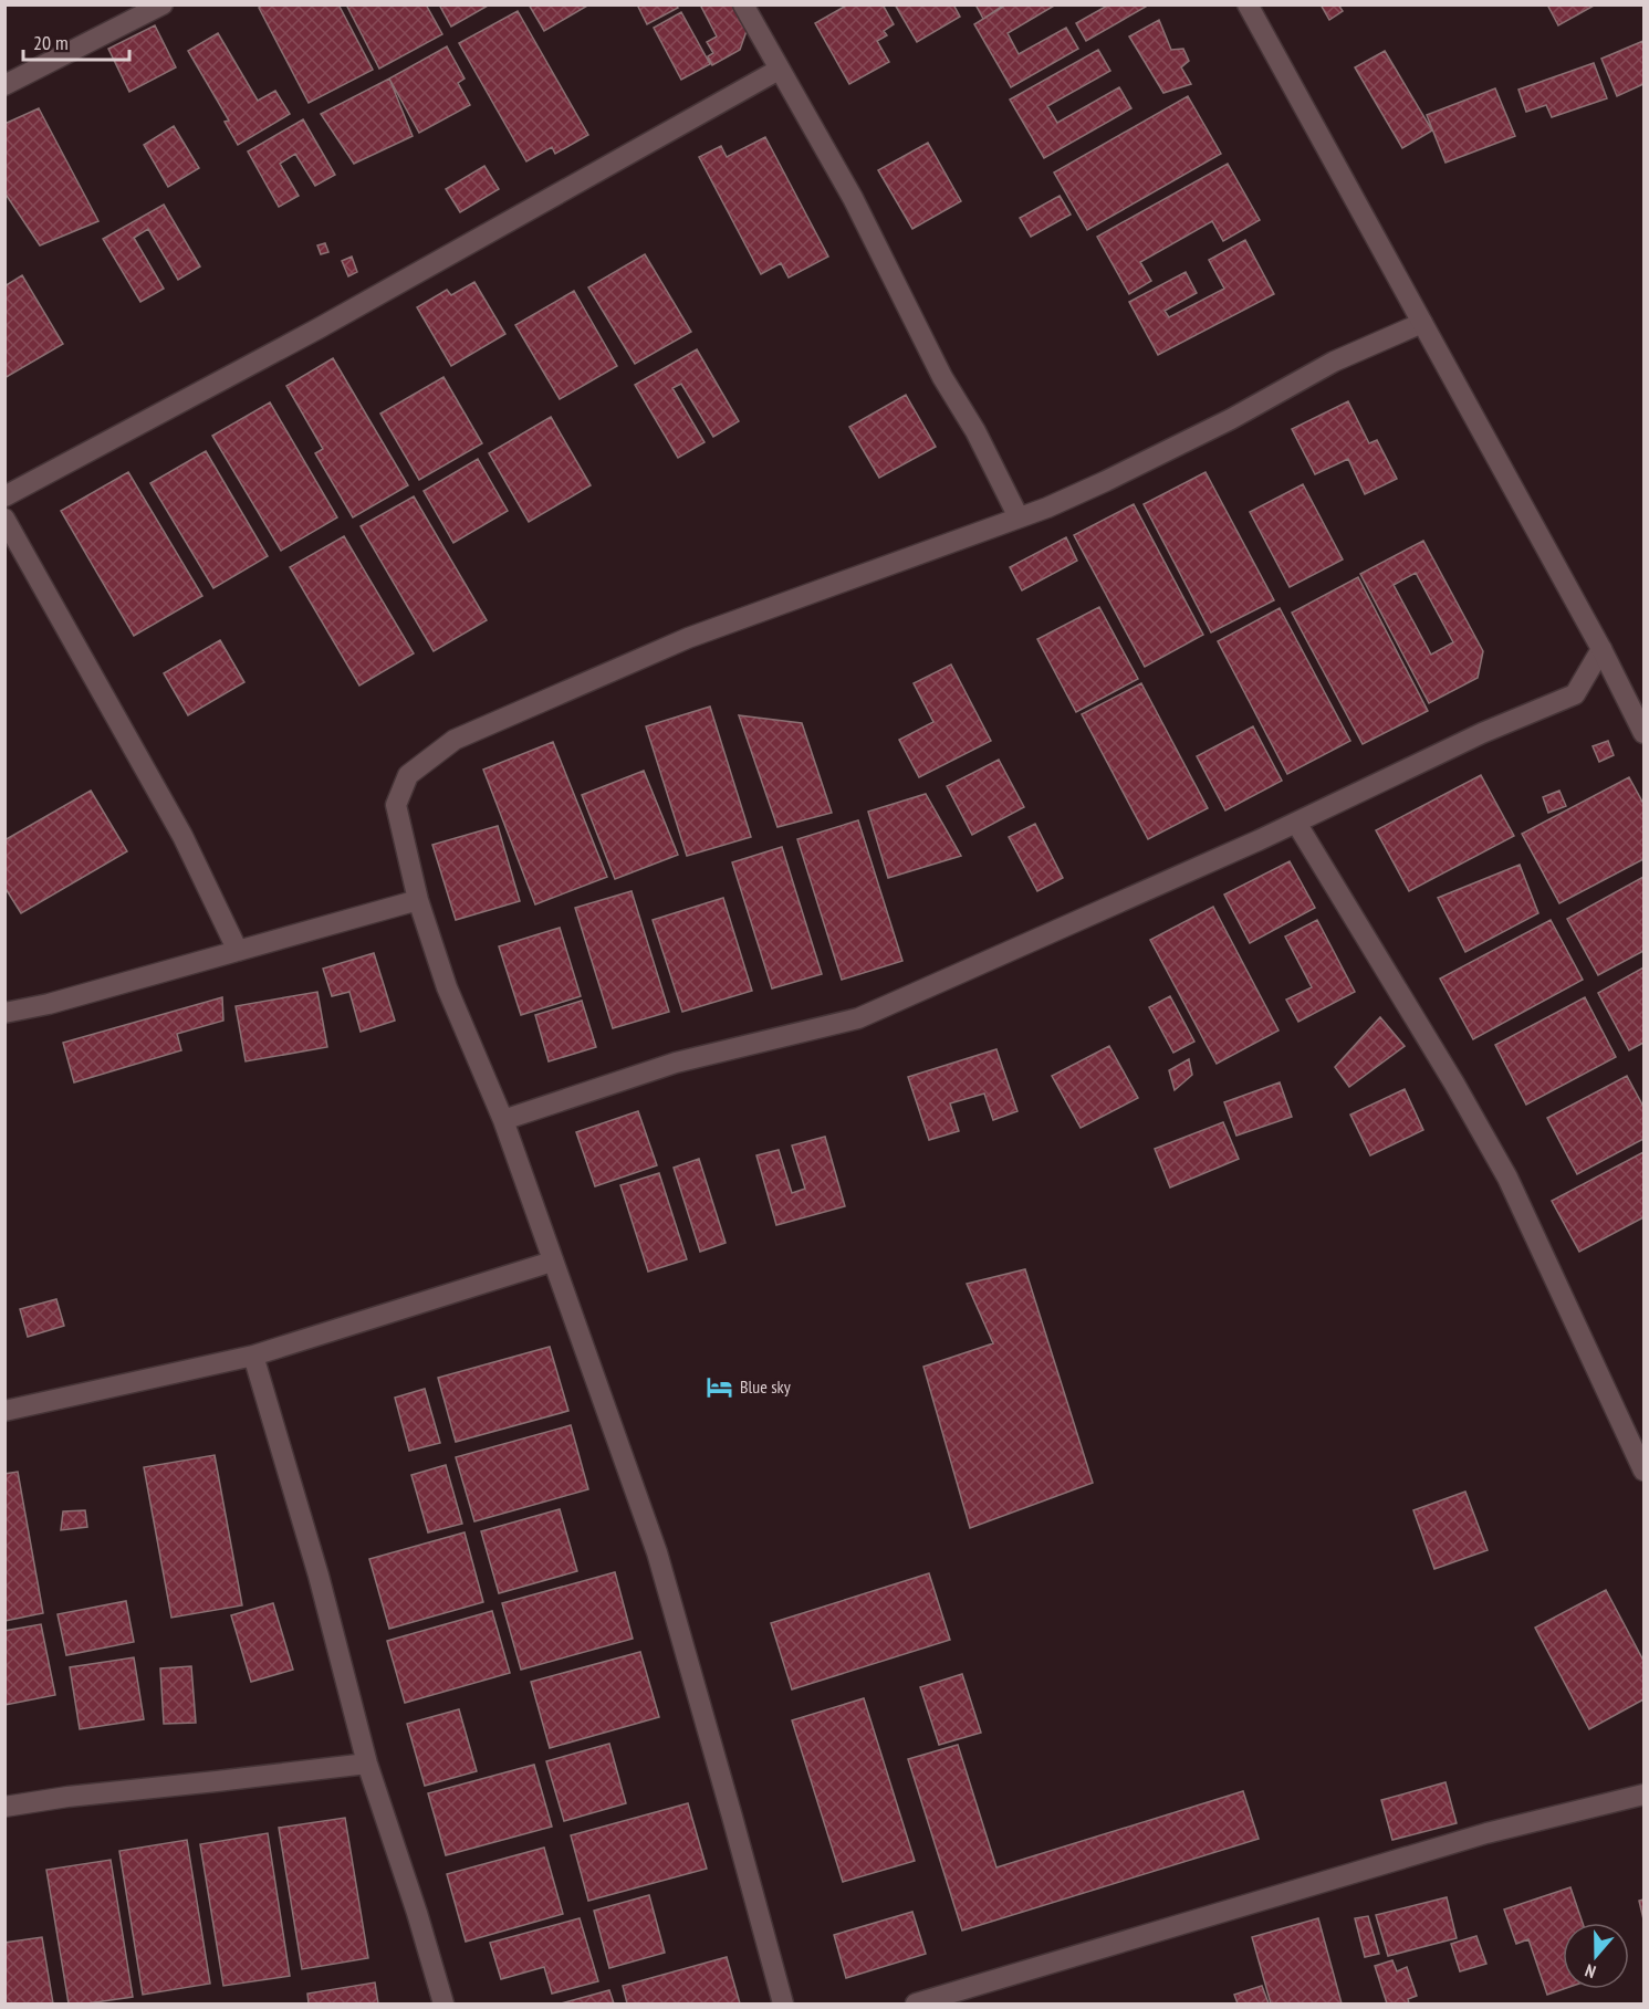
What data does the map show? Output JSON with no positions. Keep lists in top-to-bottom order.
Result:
{
  "places": {
    "hotel": ["Blue sky"]
  },
  "scale_bar": "20 m",
  "north": "bottom"
}
